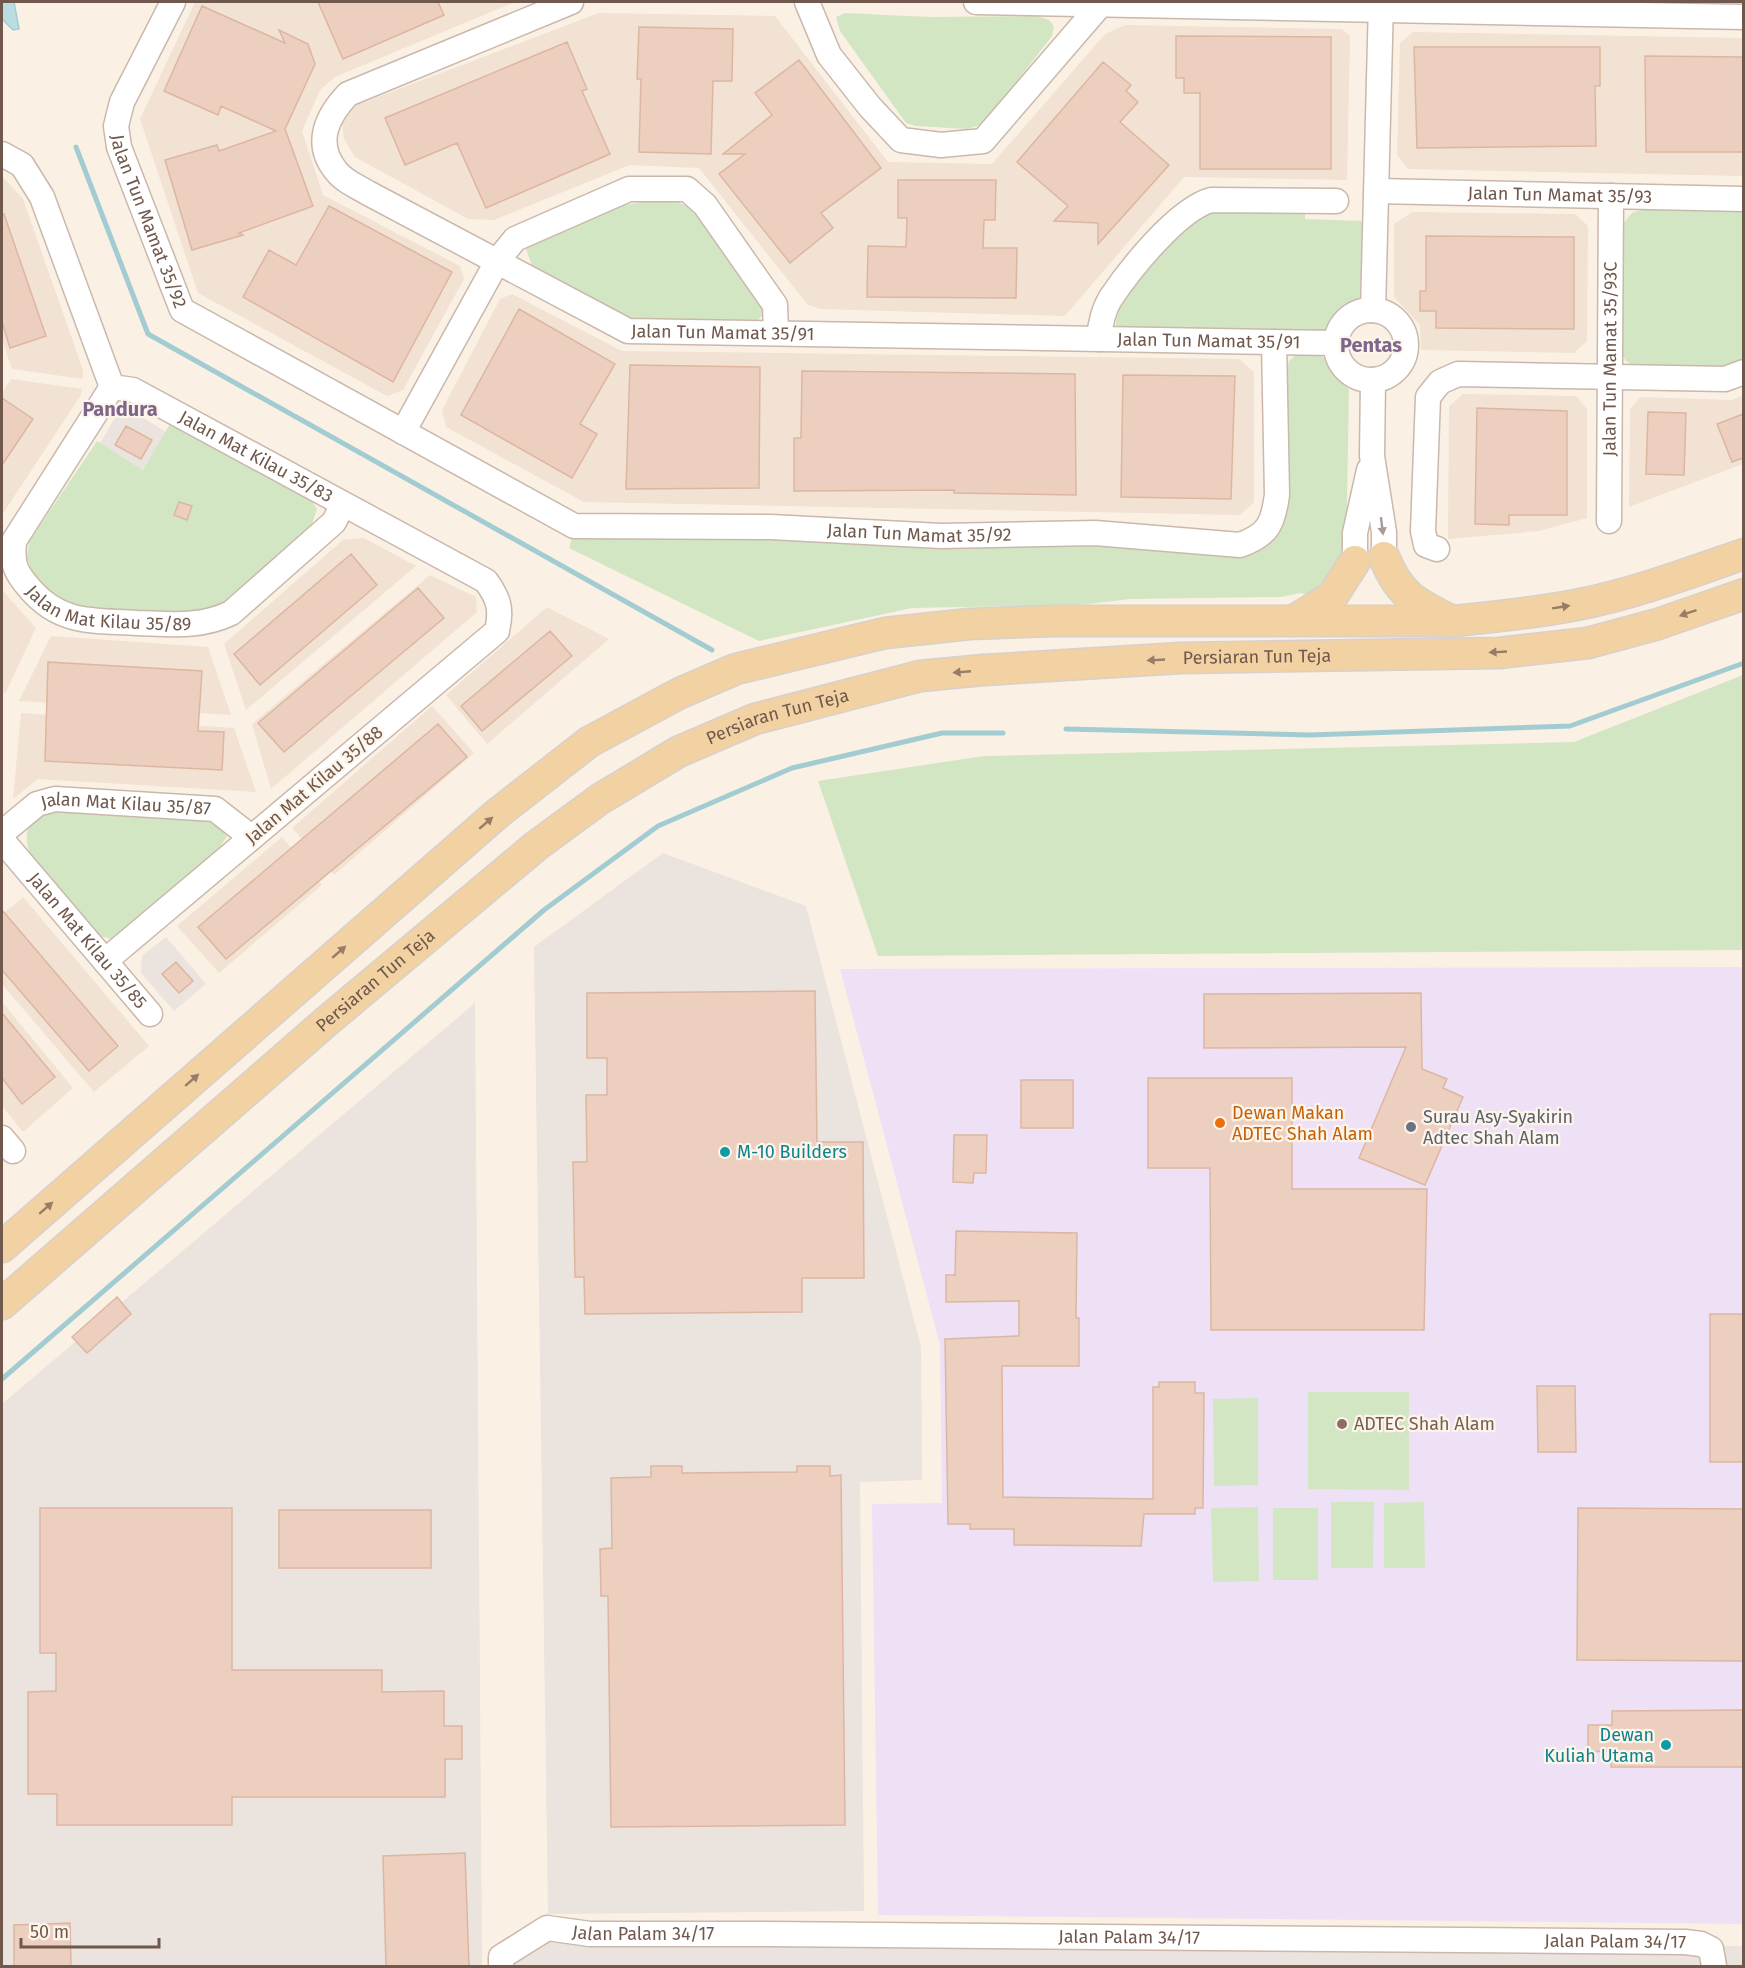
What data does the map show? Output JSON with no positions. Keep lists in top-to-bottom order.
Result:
{
  "streets": {
    "main road": ["Persiaran Tun Teja"],
    "street": [
      "Jalan Tun Mamat 35/93",
      "Jalan Tun Mamat 35/92",
      "Jalan Tun Mamat 35/91",
      "Jalan Tun Mamat 35/93C",
      "Jalan Mat Kilau 35/83",
      "Jalan Mat Kilau 35/89",
      "Jalan Mat Kilau 35/88",
      "Jalan Mat Kilau 35/87",
      "Jalan Mat Kilau 35/85",
      "Jalan Palam 34/17"
    ]
  },
  "crossings": [
    ["Jalan Tun Mamat 35/93", "Jalan Tun Mamat 35/93C"],
    ["Jalan Tun Mamat 35/92", "Jalan Tun Mamat 35/91"],
    ["Jalan Mat Kilau 35/83", "Jalan Mat Kilau 35/89"],
    ["Jalan Mat Kilau 35/83", "Jalan Mat Kilau 35/88"],
    ["Jalan Mat Kilau 35/88", "Jalan Mat Kilau 35/87"],
    ["Jalan Mat Kilau 35/88", "Jalan Mat Kilau 35/85"]
  ],
  "districts": ["Pentas", "Pandura"],
  "places": [
    "Dewan Makan ADTEC Shah Alam",
    "Surau Asy-Syakirin Adtec Shah Alam",
    "M-10 Builders",
    "ADTEC Shah Alam",
    "Dewan Kuliah Utama"
  ],
  "scale_bar": "50 m"
}
